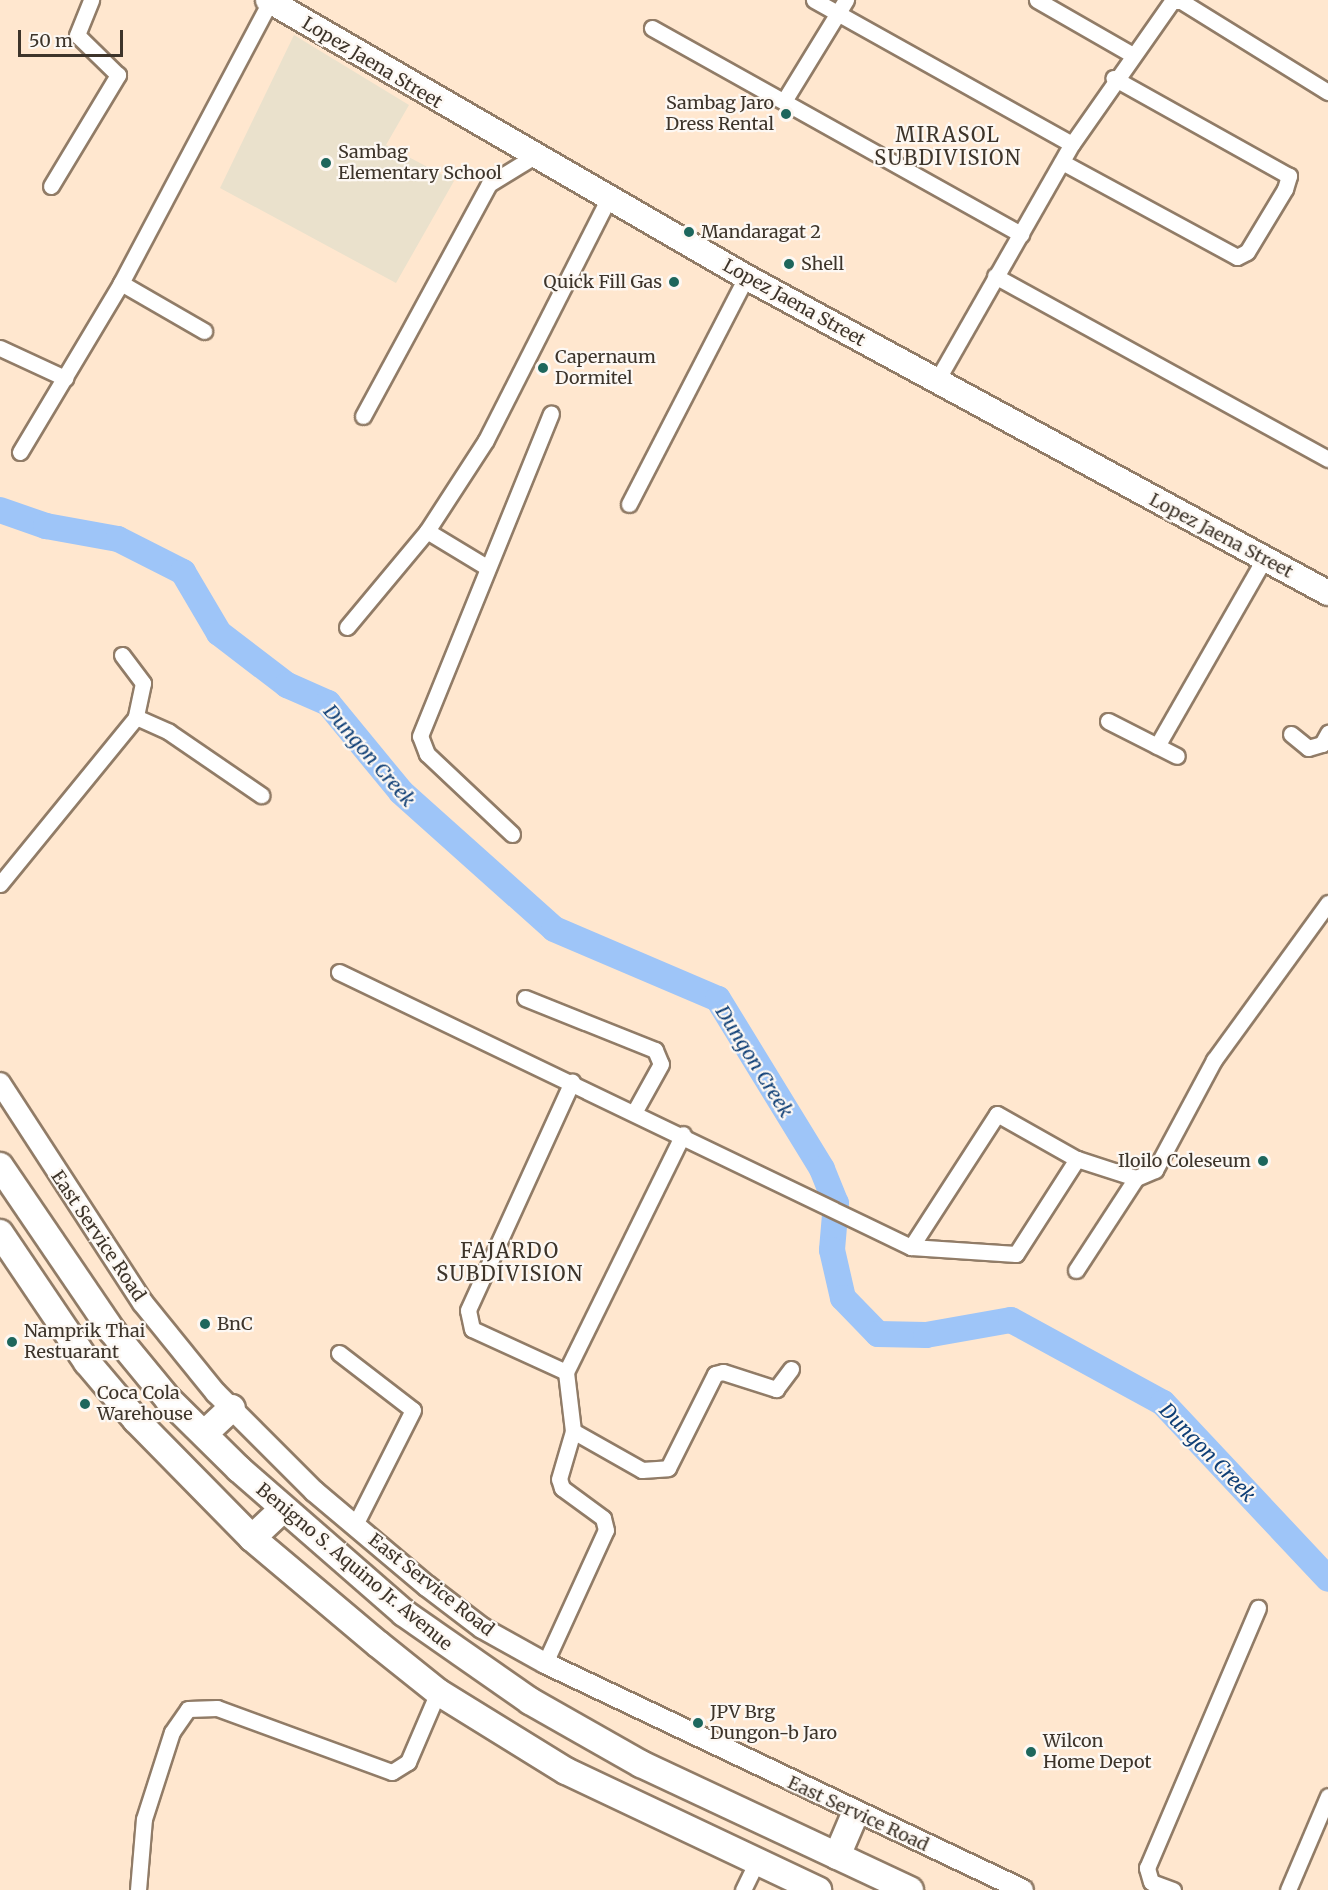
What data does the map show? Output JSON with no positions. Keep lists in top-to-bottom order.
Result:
{
  "streets": {
    "highway": ["Benigno S. Aquino Jr. Avenue"],
    "main road": ["Lopez Jaena Street"],
    "street": ["East Service Road"]
  },
  "districts": ["MIRASOL SUBDIVISION", "FAJARDO SUBDIVISION"],
  "water": ["Dungon Creek"],
  "places": [
    "Sambag Jaro Dress Rental",
    "Sambag Elementary School",
    "Mandaragat 2",
    "Shell",
    "Quick Fill Gas",
    "Capernaum Dormitel",
    "Iloilo Coleseum",
    "BnC",
    "Namprik Thai Restuarant",
    "Coca Cola Warehouse",
    "JPV Brg Dungon-b Jaro",
    "Wilcon Home Depot"
  ],
  "scale_bar": "50 m"
}
